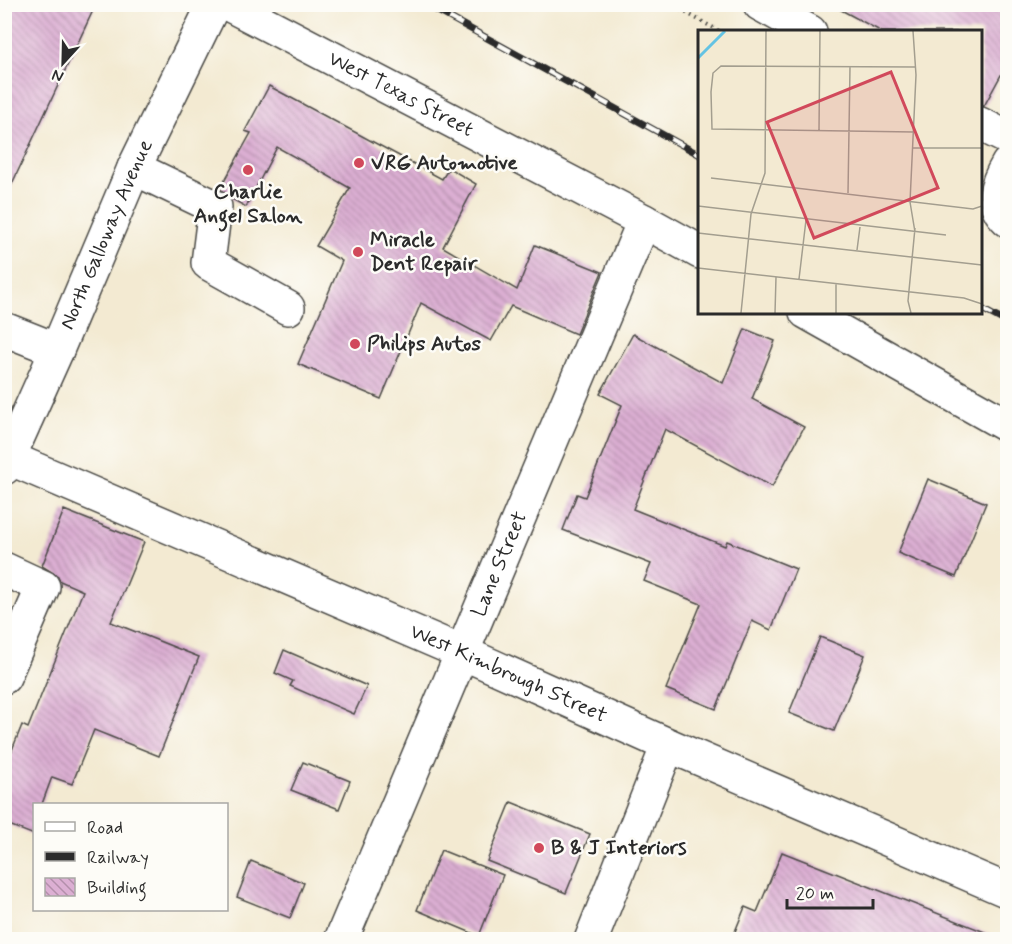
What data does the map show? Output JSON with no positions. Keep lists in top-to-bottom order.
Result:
{
  "streets": {
    "street": [
      "West Texas Street",
      "North Galloway Avenue",
      "Lane Street",
      "West Kimbrough Street"
    ]
  },
  "crossings": [
    ["West Texas Street", "Lane Street"],
    ["North Galloway Avenue", "West Kimbrough Street"],
    ["Lane Street", "West Kimbrough Street"]
  ],
  "places": [
    "VRG Automotive",
    "Charlie Angel Salon",
    "Miracle Dent Repair",
    "Philips Autos",
    "B & J Interiors"
  ],
  "legend": ["Road", "Railway", "Building"],
  "scale_bar": "20 m",
  "north": "bottom"
}
